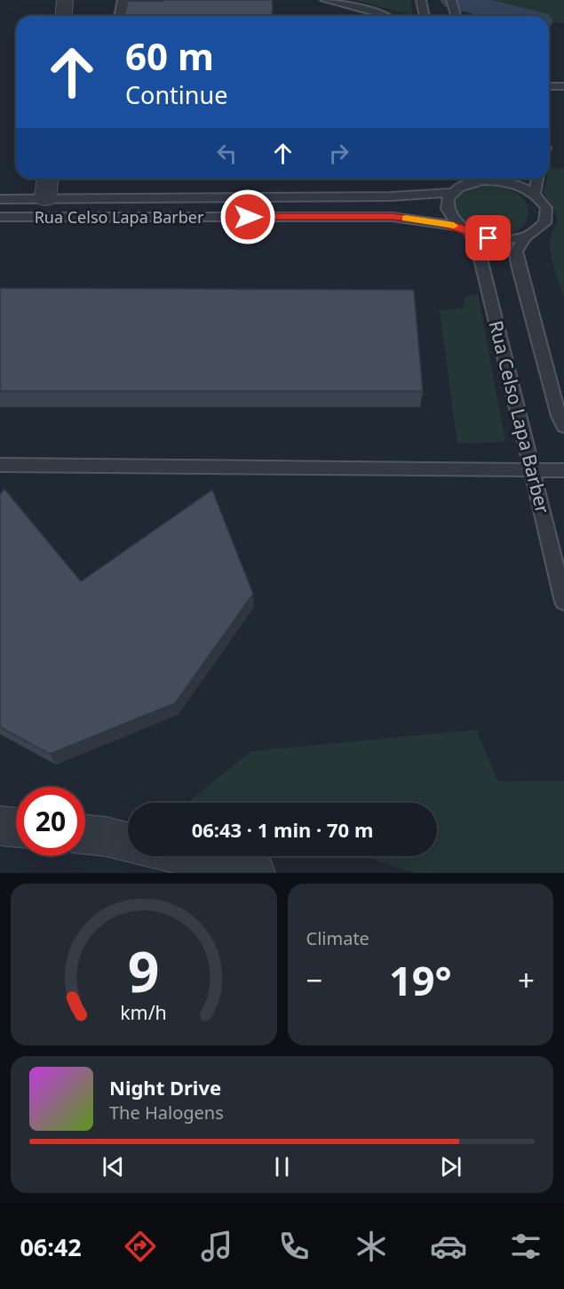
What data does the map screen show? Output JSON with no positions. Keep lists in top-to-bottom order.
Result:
{
  "streets": {
    "lane": ["Rua Celso Lapa Barber"]
  },
  "page": {
    "turn": ["60 m", "Continue"],
    "limit": "20",
    "trip": "06:43 · 1 min · 70 m",
    "tile": "Climate",
    "heat": ["−", "19°", "+"],
    "song": ["Night Drive", "The Halogens"],
    "tabs": "06:42",
    "gauge": ["9", "km/h"]
  }
}
